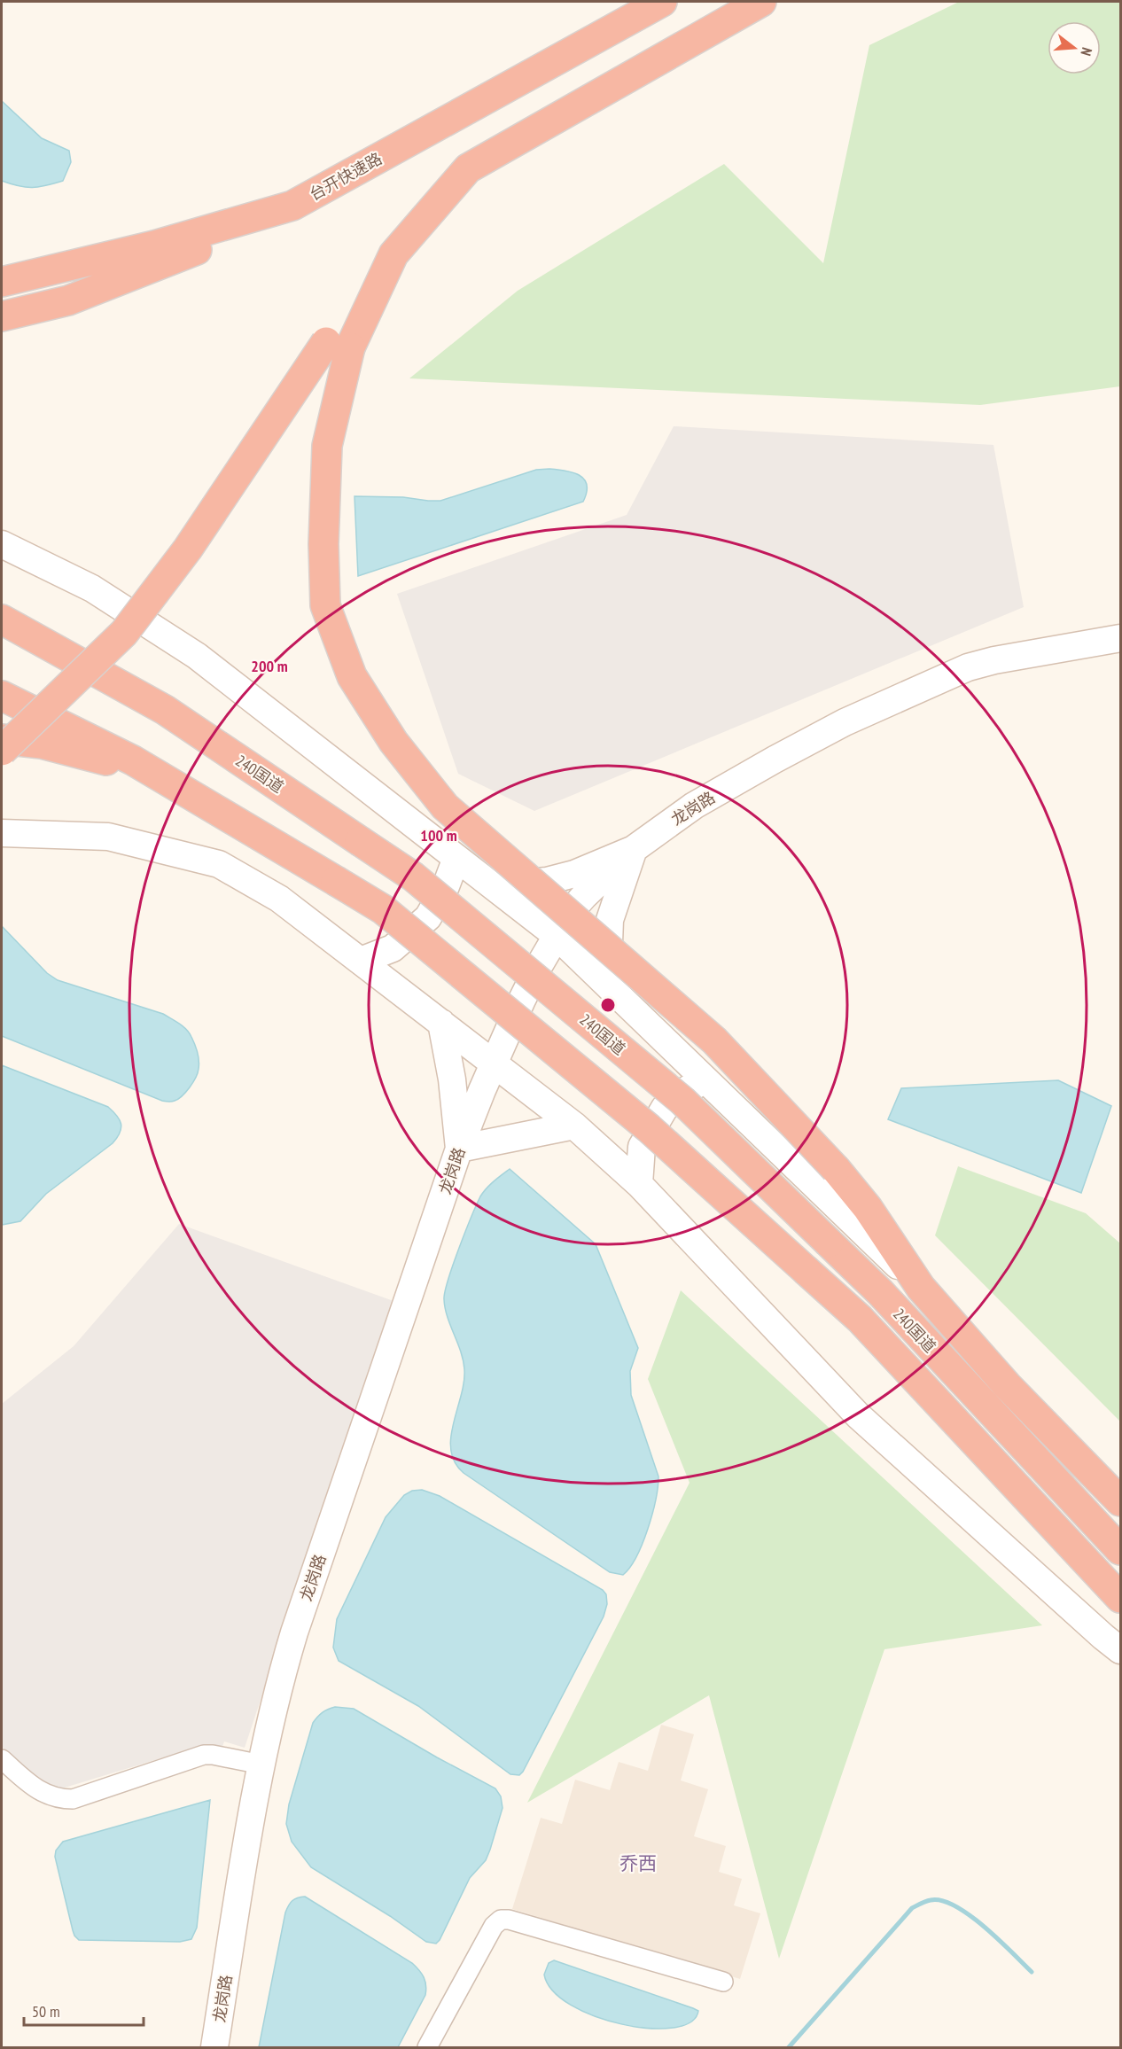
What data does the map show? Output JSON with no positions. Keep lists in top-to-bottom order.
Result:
{
  "streets": {
    "highway": ["台开快速路", "240国道"],
    "main road": ["龙岗路"]
  },
  "districts": ["乔西"],
  "scale_bar": "50 m",
  "north": "right",
  "rings": ["200 m", "100 m"]
}
